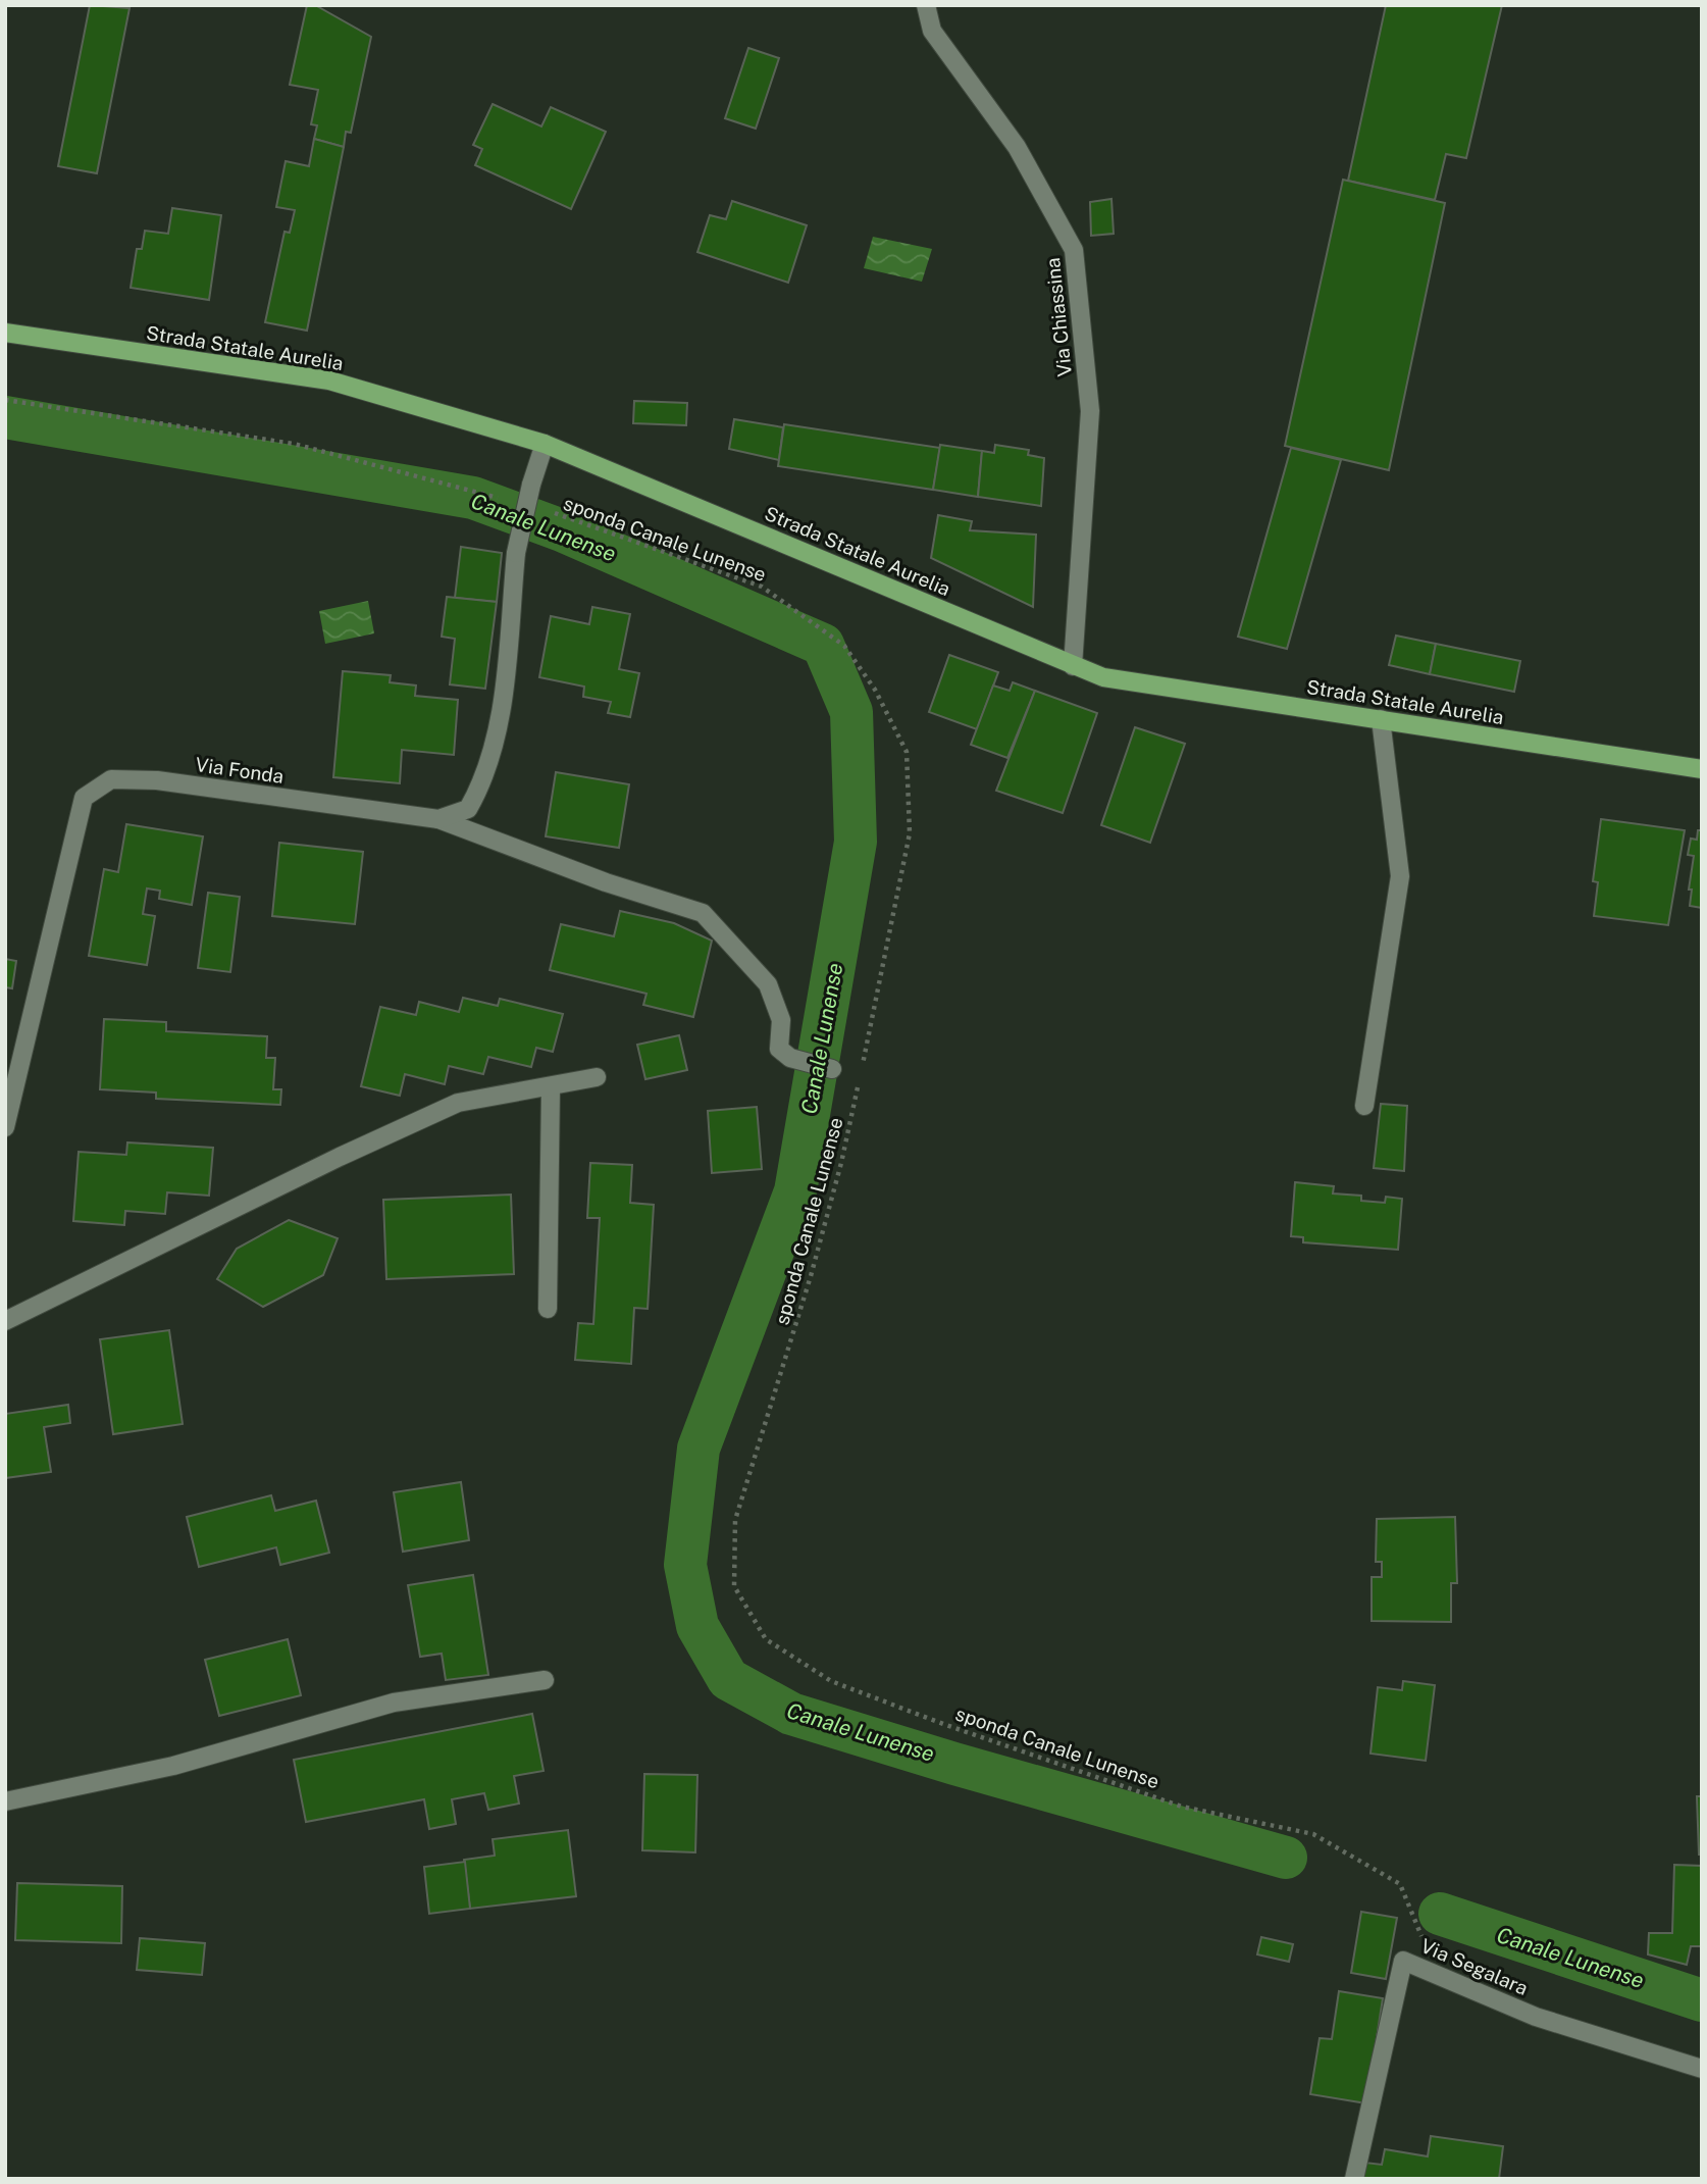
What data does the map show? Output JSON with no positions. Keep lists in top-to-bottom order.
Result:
{
  "streets": {
    "main road": ["Strada Statale Aurelia"],
    "street": ["Via Chiassina", "Via Fonda", "Via Segalara"],
    "path": ["sponda Canale Lunense"]
  },
  "crossings": [
    ["Via Chiassina", "Strada Statale Aurelia"]
  ],
  "water": ["Canale Lunense"]
}
